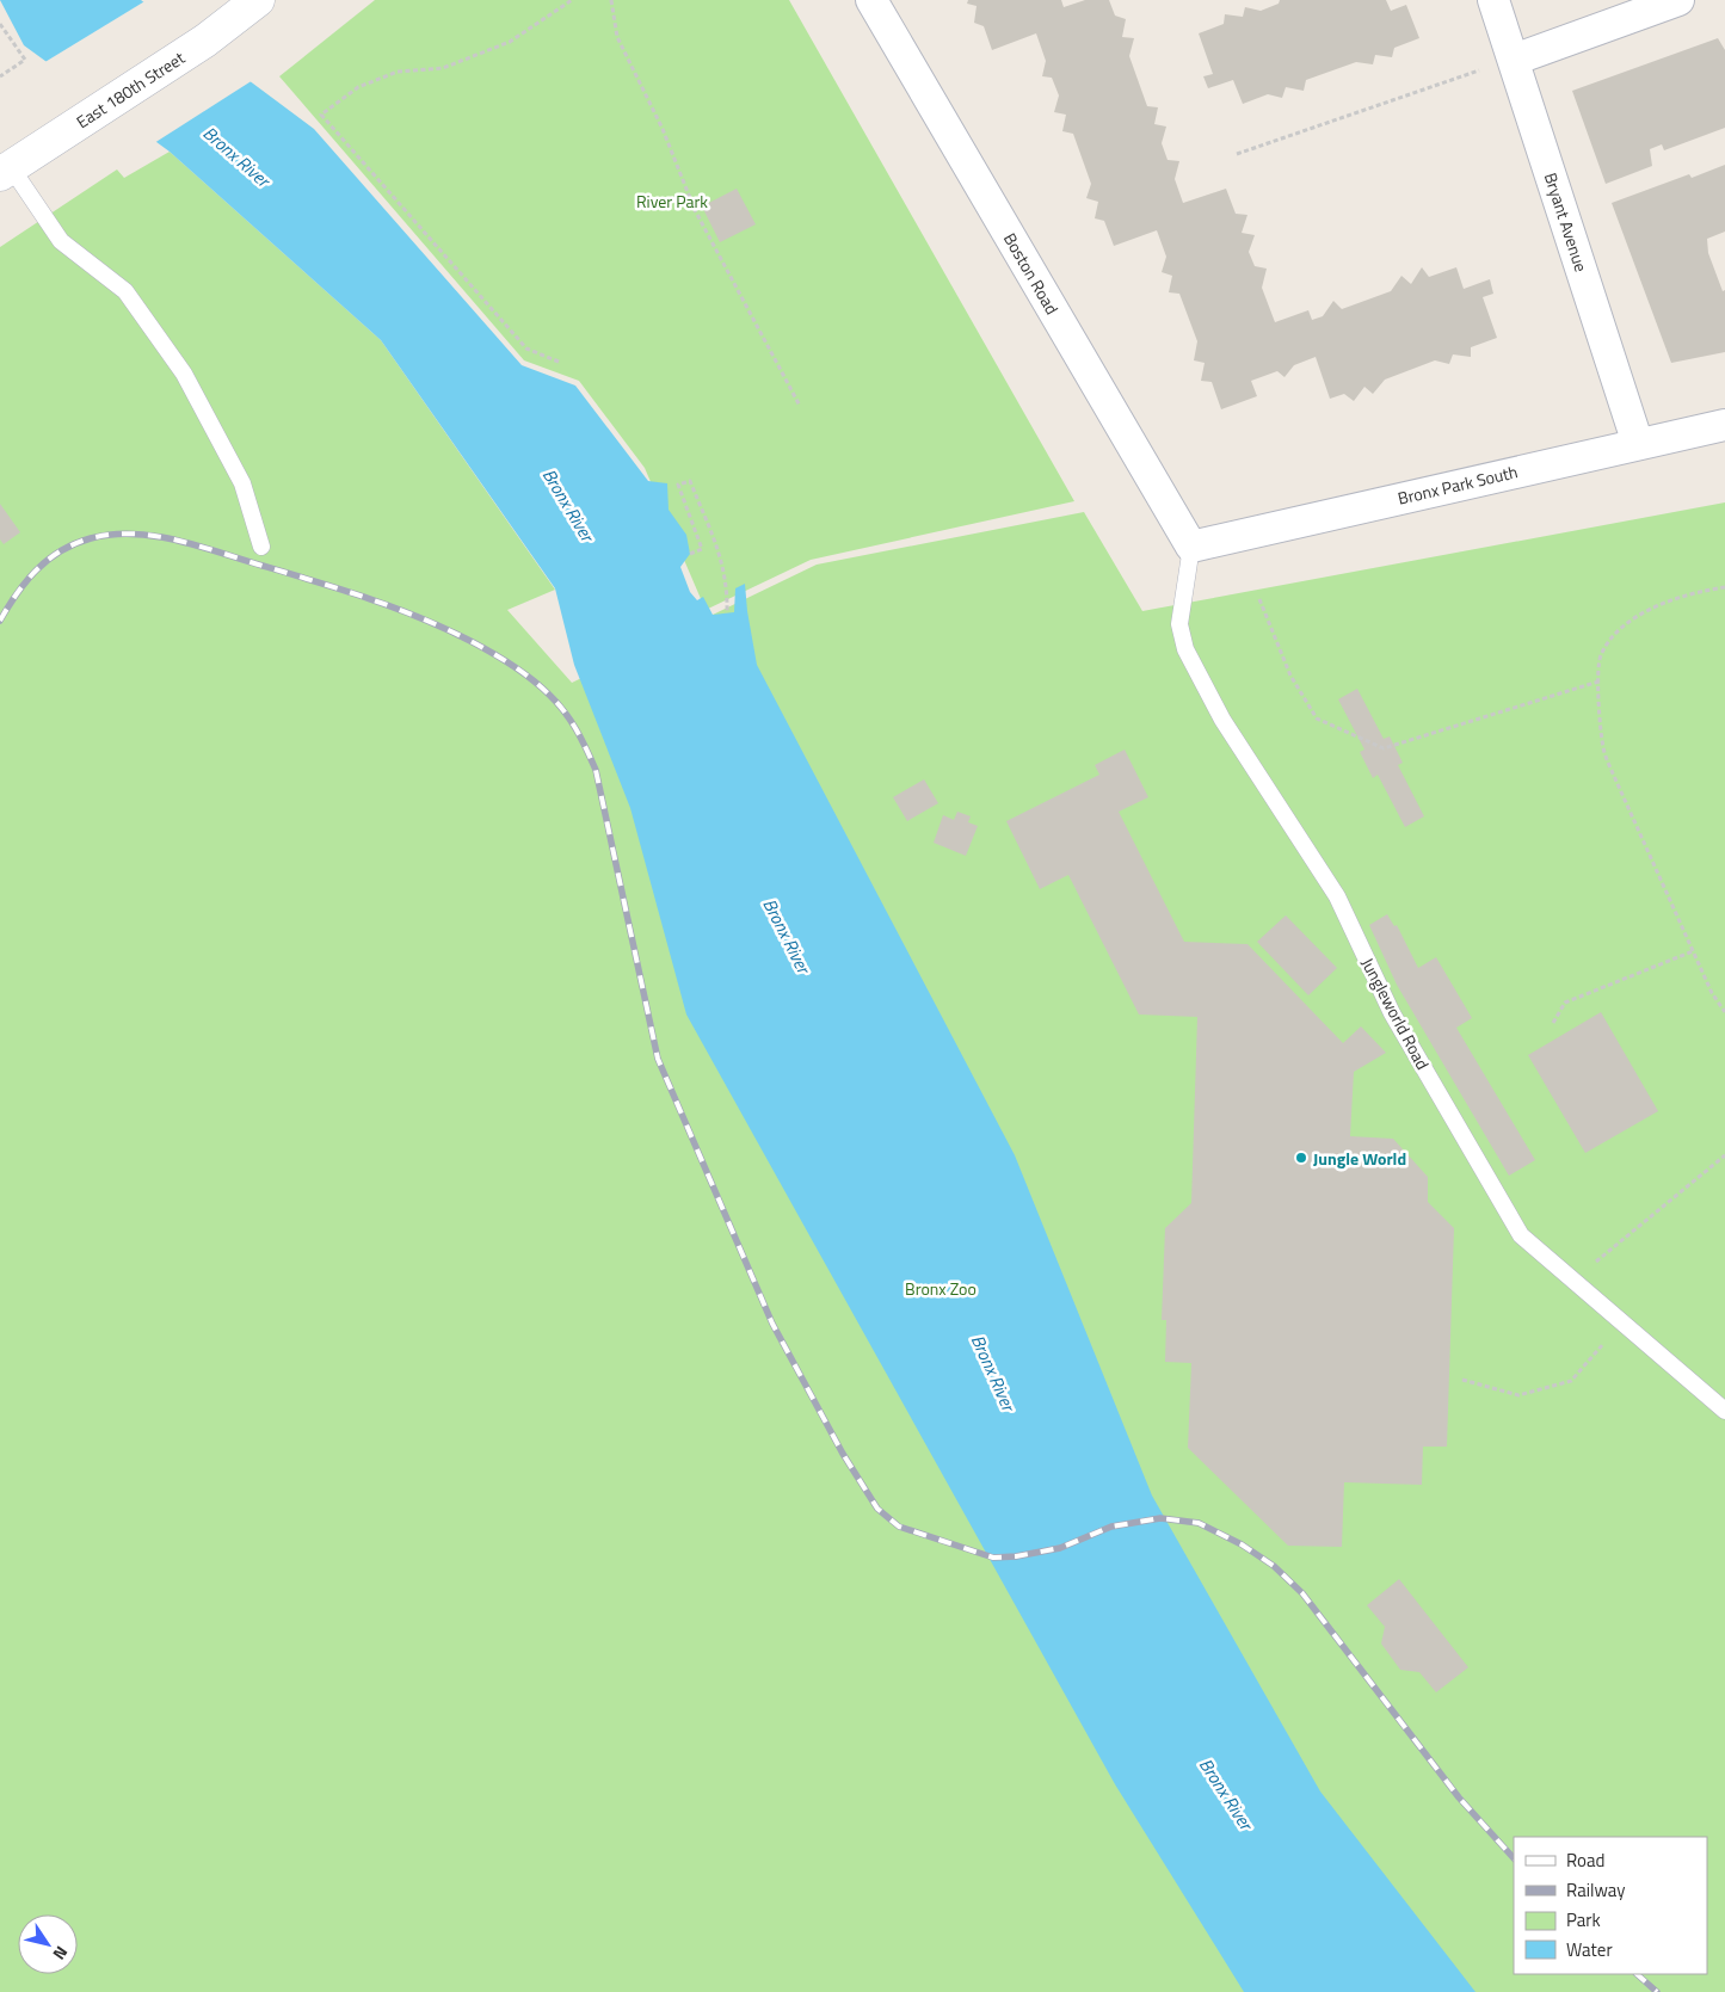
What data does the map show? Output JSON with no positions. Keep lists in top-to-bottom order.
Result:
{
  "streets": {
    "street": [
      "East 180th Street",
      "Bryant Avenue",
      "Boston Road",
      "Bronx Park South"
    ],
    "lane": ["Jungleworld Road"]
  },
  "crossings": [
    ["Bryant Avenue", "Bronx Park South"],
    ["Boston Road", "Bronx Park South"],
    ["Boston Road", "Jungleworld Road"],
    ["Bronx Park South", "Jungleworld Road"]
  ],
  "water": ["Bronx River"],
  "parks": ["River Park", "Bronx Zoo"],
  "places": ["Jungle World"],
  "legend": [
    "Road",
    "Railway",
    "Park",
    "Water"
  ],
  "north": "bottom right"
}
